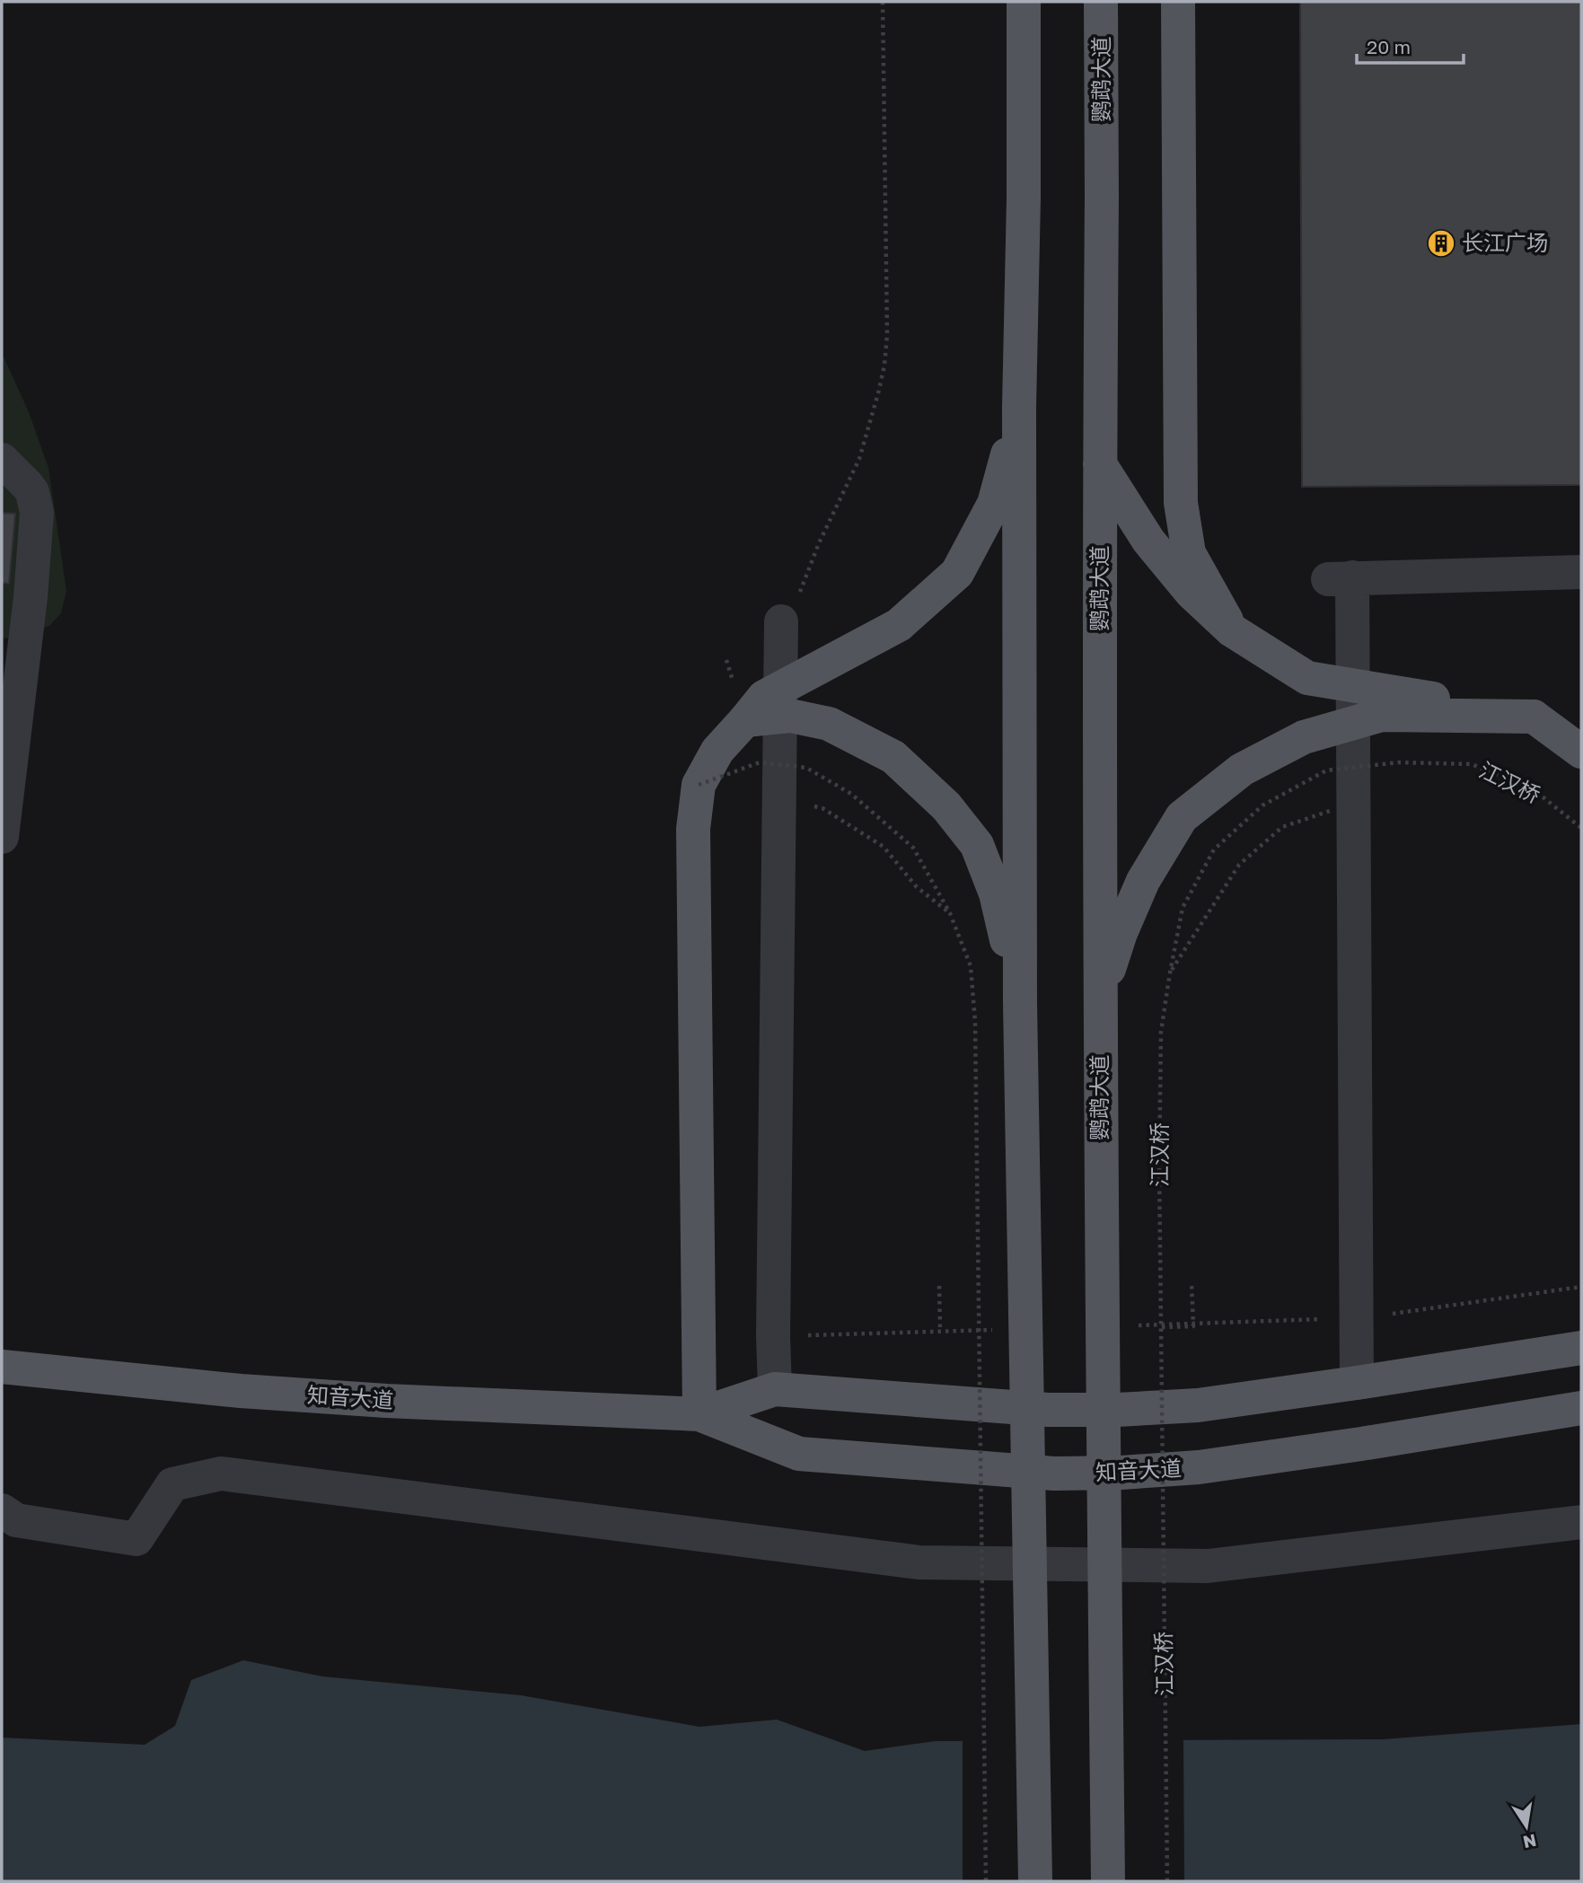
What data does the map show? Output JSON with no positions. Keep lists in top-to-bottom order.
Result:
{
  "streets": {
    "main road": ["鹦鹉大道", "知音大道"],
    "path": ["江汉桥"]
  },
  "places": {
    "building": ["长江广场"]
  },
  "scale_bar": "20 m",
  "north": "bottom"
}
